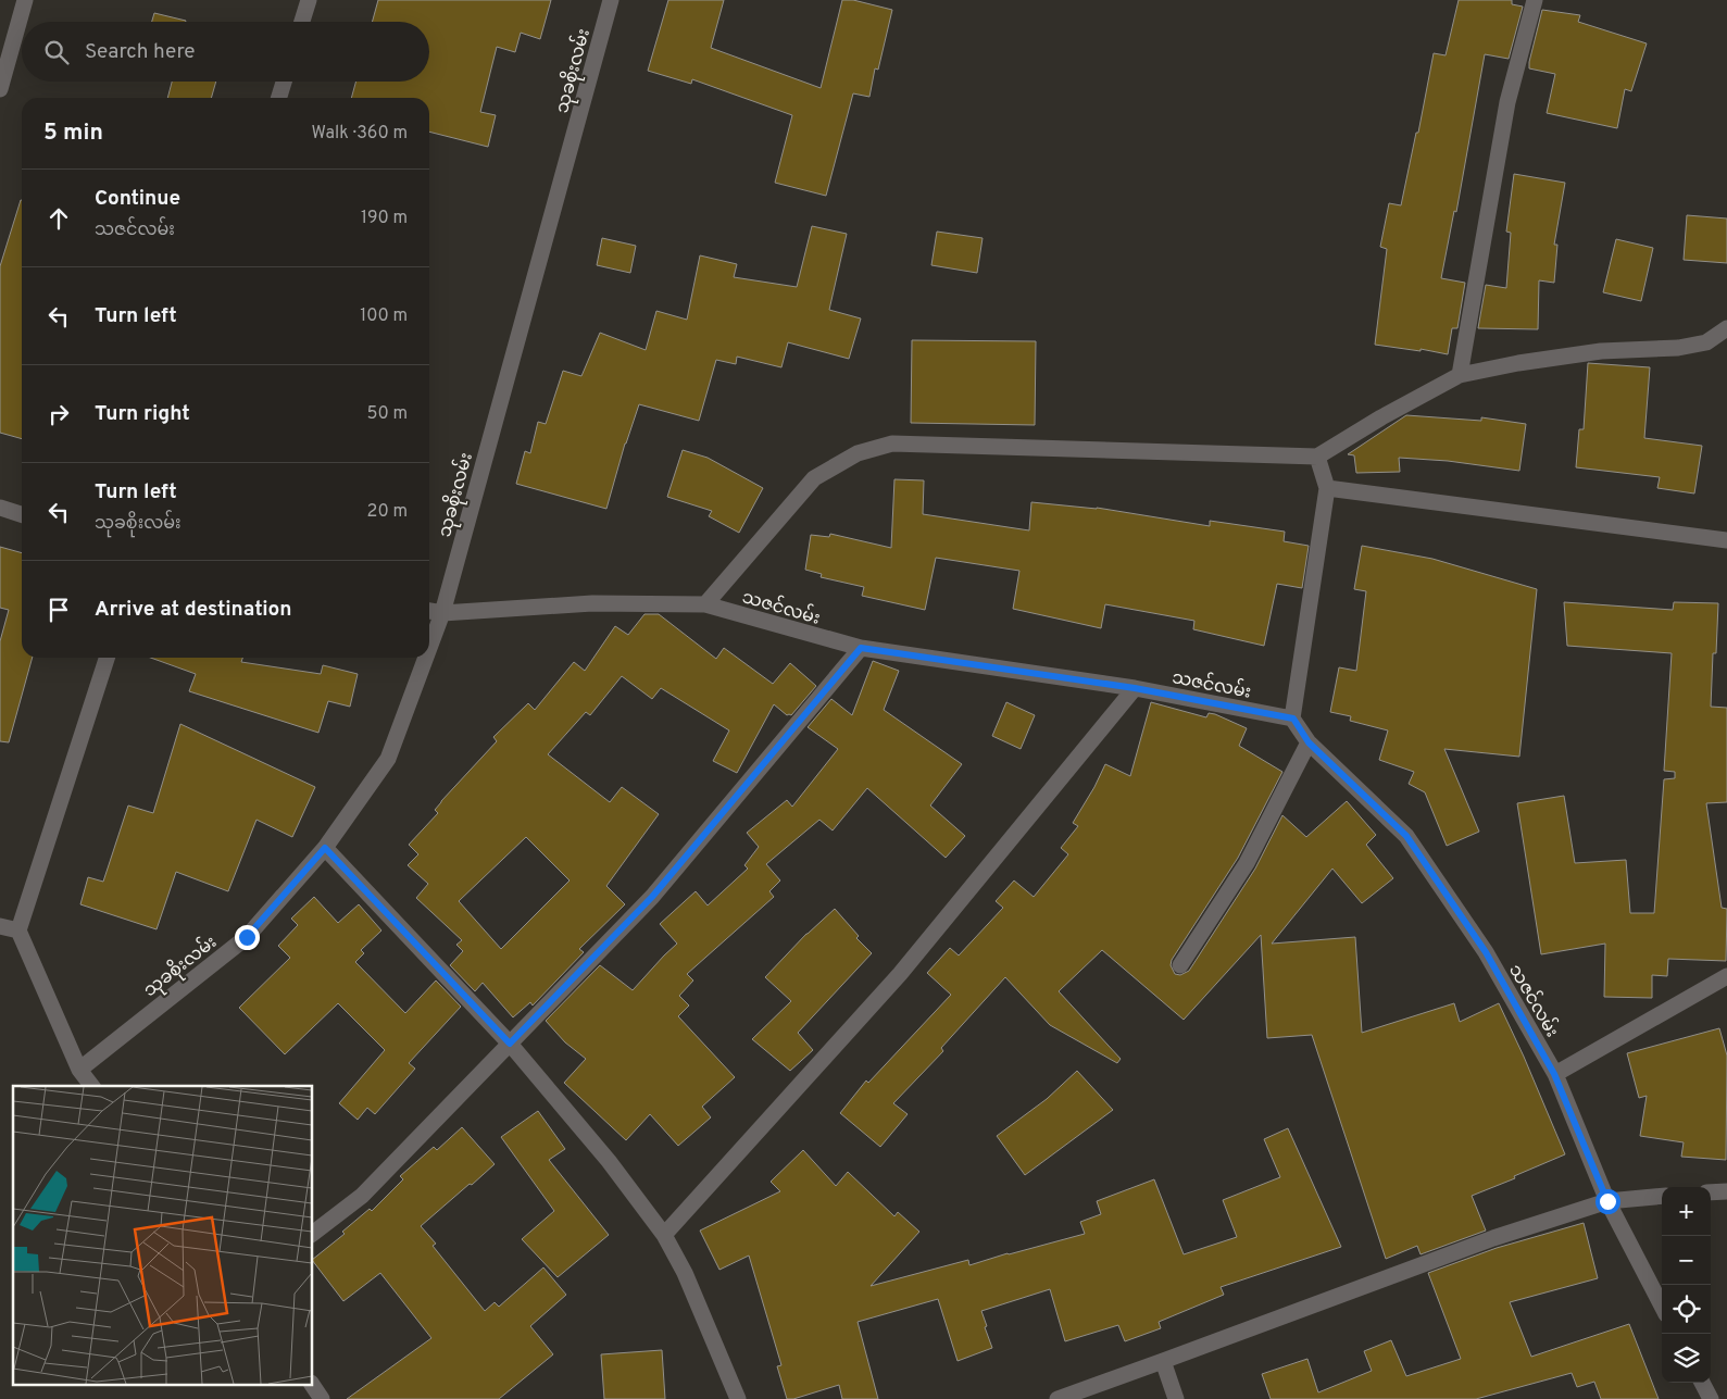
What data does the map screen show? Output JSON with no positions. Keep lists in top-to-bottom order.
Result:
{
  "streets": {
    "street": ["သုခစိုးလမ်း", "သဇင်လမ်း"]
  },
  "crossings": [
    ["သုခစိုးလမ်း", "သဇင်လမ်း"]
  ],
  "page": {
    "search": "Search here",
    "heading": ["5 min", "Walk · 360 m"],
    "list": [
      ["Continue", "သဇင်လမ်း", "190 m"],
      ["Turn left", "100 m"],
      ["Turn right", "50 m"],
      ["Turn left", "သုခစိုးလမ်း", "20 m"],
      "Arrive at destination"
    ],
    "map_buttons": ["+", "−"]
  }
}
